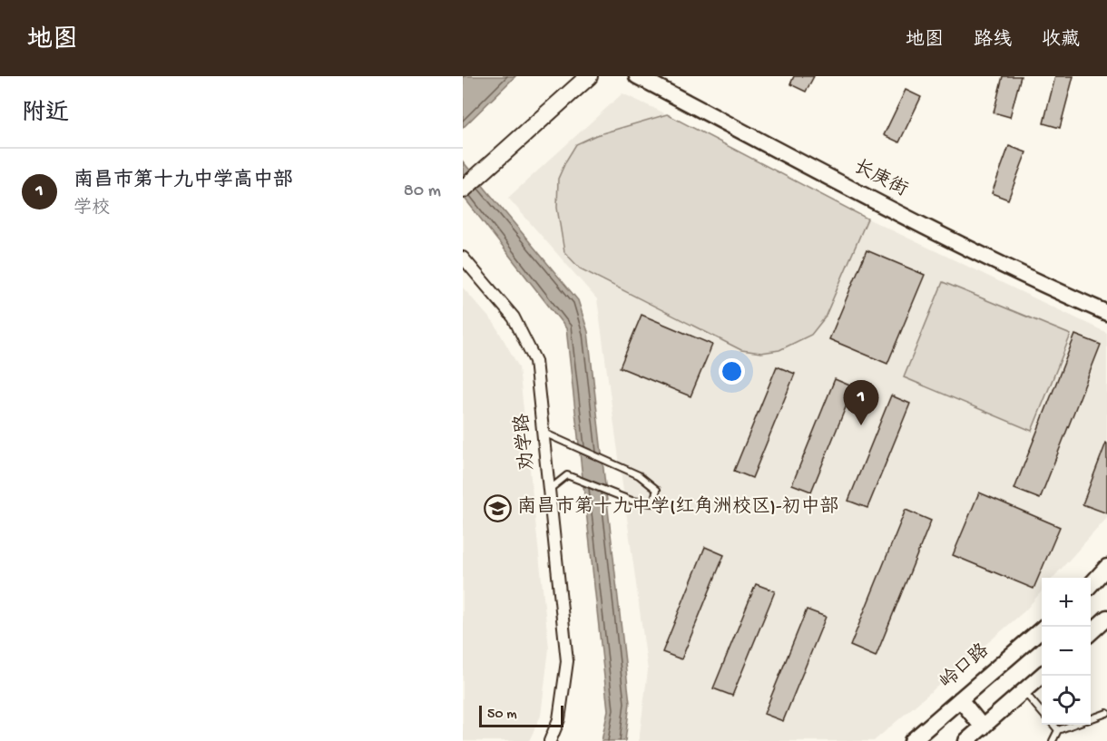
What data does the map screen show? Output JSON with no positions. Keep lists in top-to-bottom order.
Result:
{
  "streets": {
    "street": ["长庚街", "劝学路", "岭口路"]
  },
  "places": {
    "school or university": ["南昌市第十九中学(红角洲校区)-初中部"]
  },
  "scale_bar": "50 m",
  "page": {
    "header": "地图",
    "nav": ["地图", "路线", "收藏"],
    "heading": "附近",
    "list": [
      {
        "mark": "1",
        "name": "南昌市第十九中学高中部",
        "note": "学校",
        "value": "80 m"
      }
    ],
    "pins": "1",
    "map_buttons": ["+", "−"],
    "scale": "50 m"
  }
}
